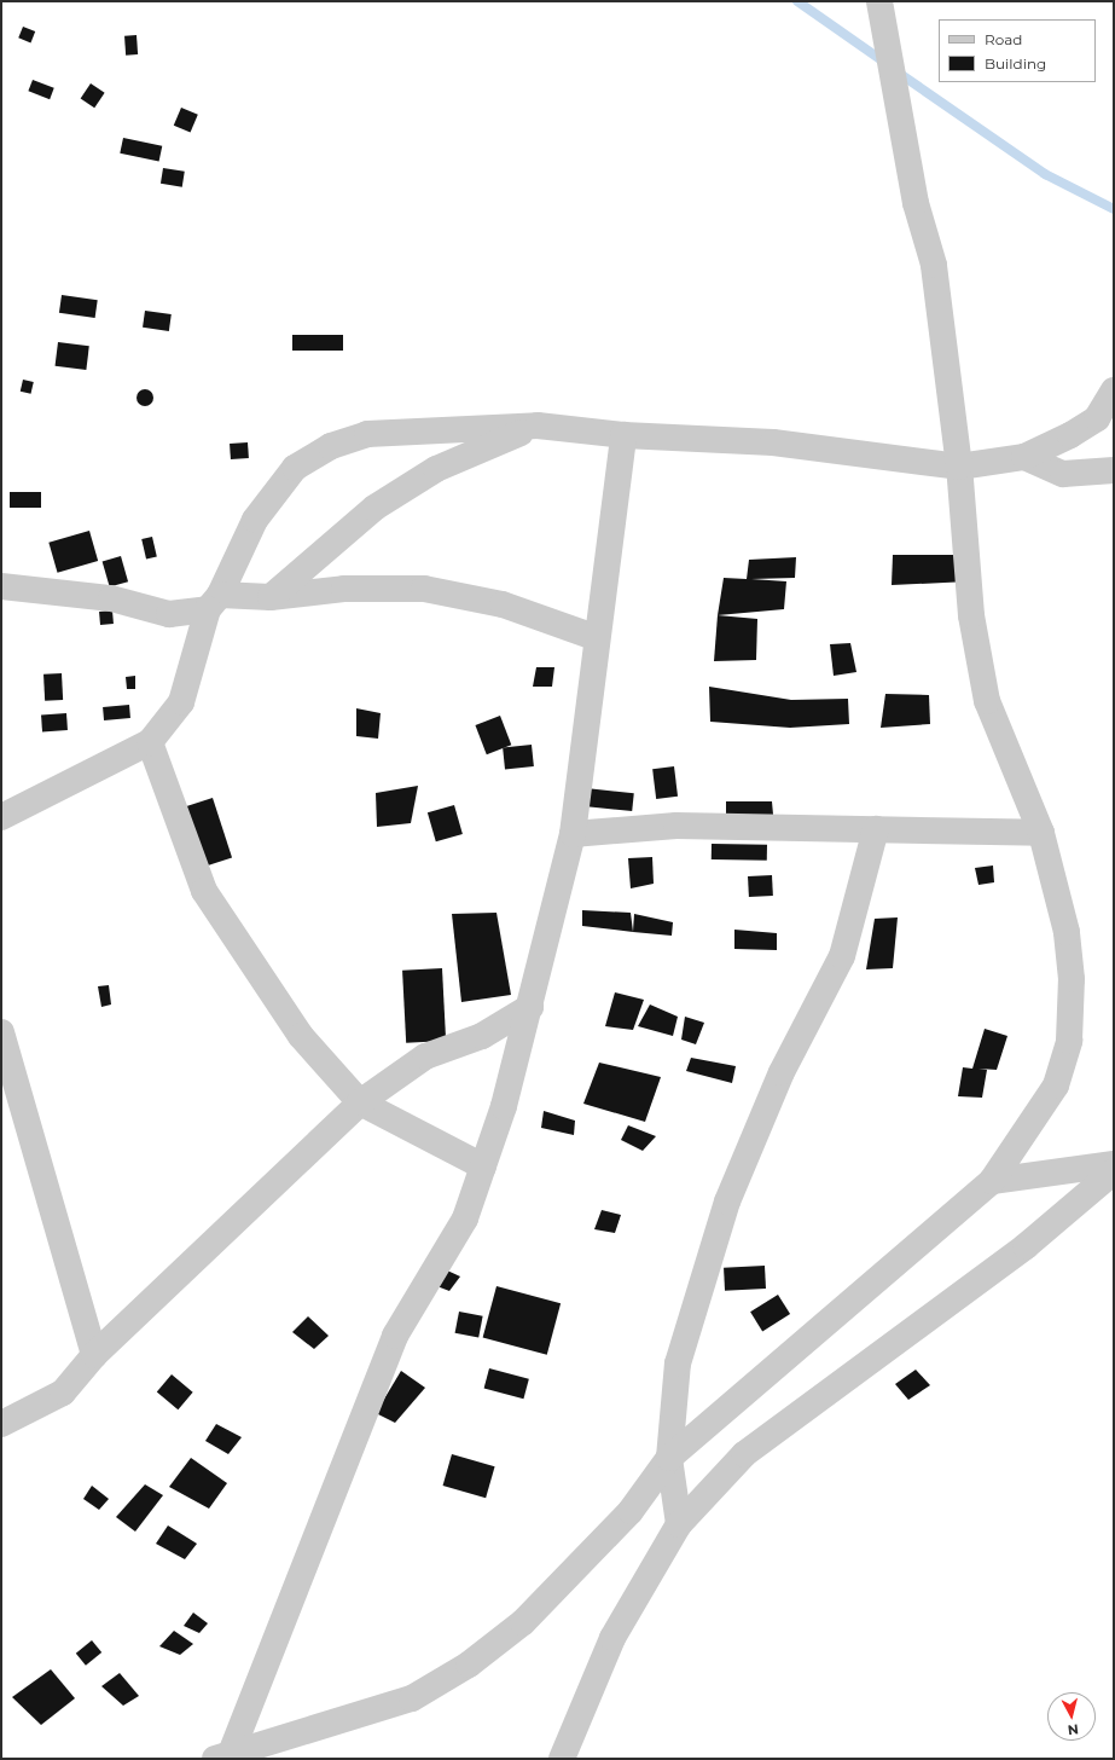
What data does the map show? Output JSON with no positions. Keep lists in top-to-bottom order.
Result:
{
  "legend": ["Road", "Building"],
  "north": "bottom"
}
